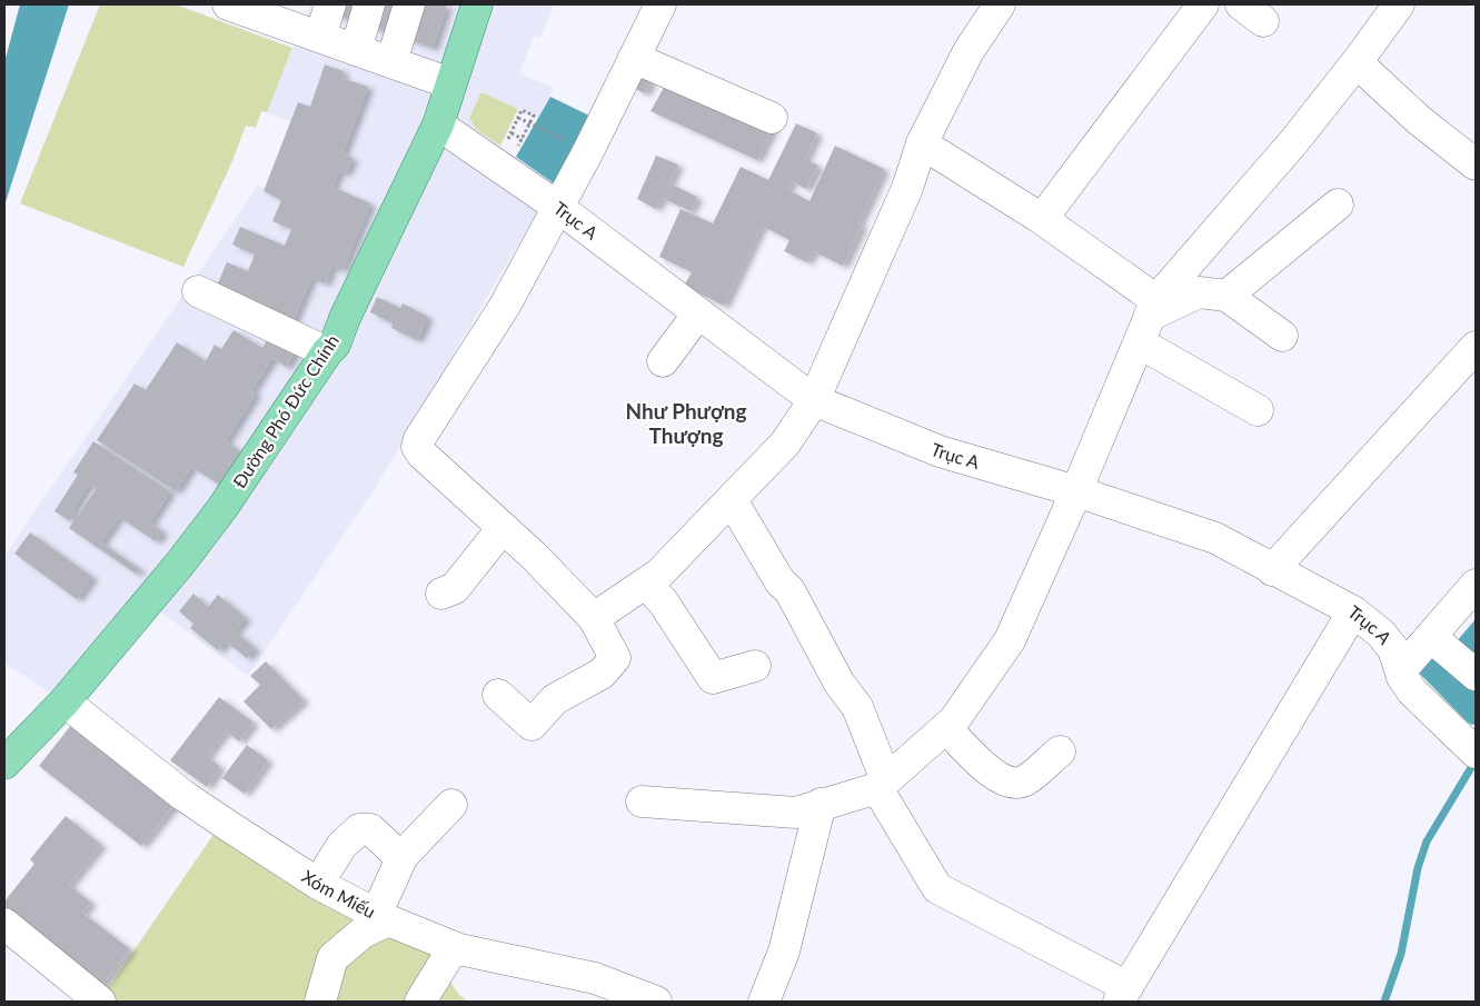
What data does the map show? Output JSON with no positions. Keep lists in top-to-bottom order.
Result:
{
  "streets": {
    "main road": ["Đường Phó Đức Chính"],
    "street": ["Trục A", "Xóm Miếu"]
  },
  "crossings": [
    ["Trục A", "Đường Phó Đức Chính"],
    ["Đường Phó Đức Chính", "Xóm Miếu"]
  ],
  "districts": ["Như Phượng Thượng"]
}
